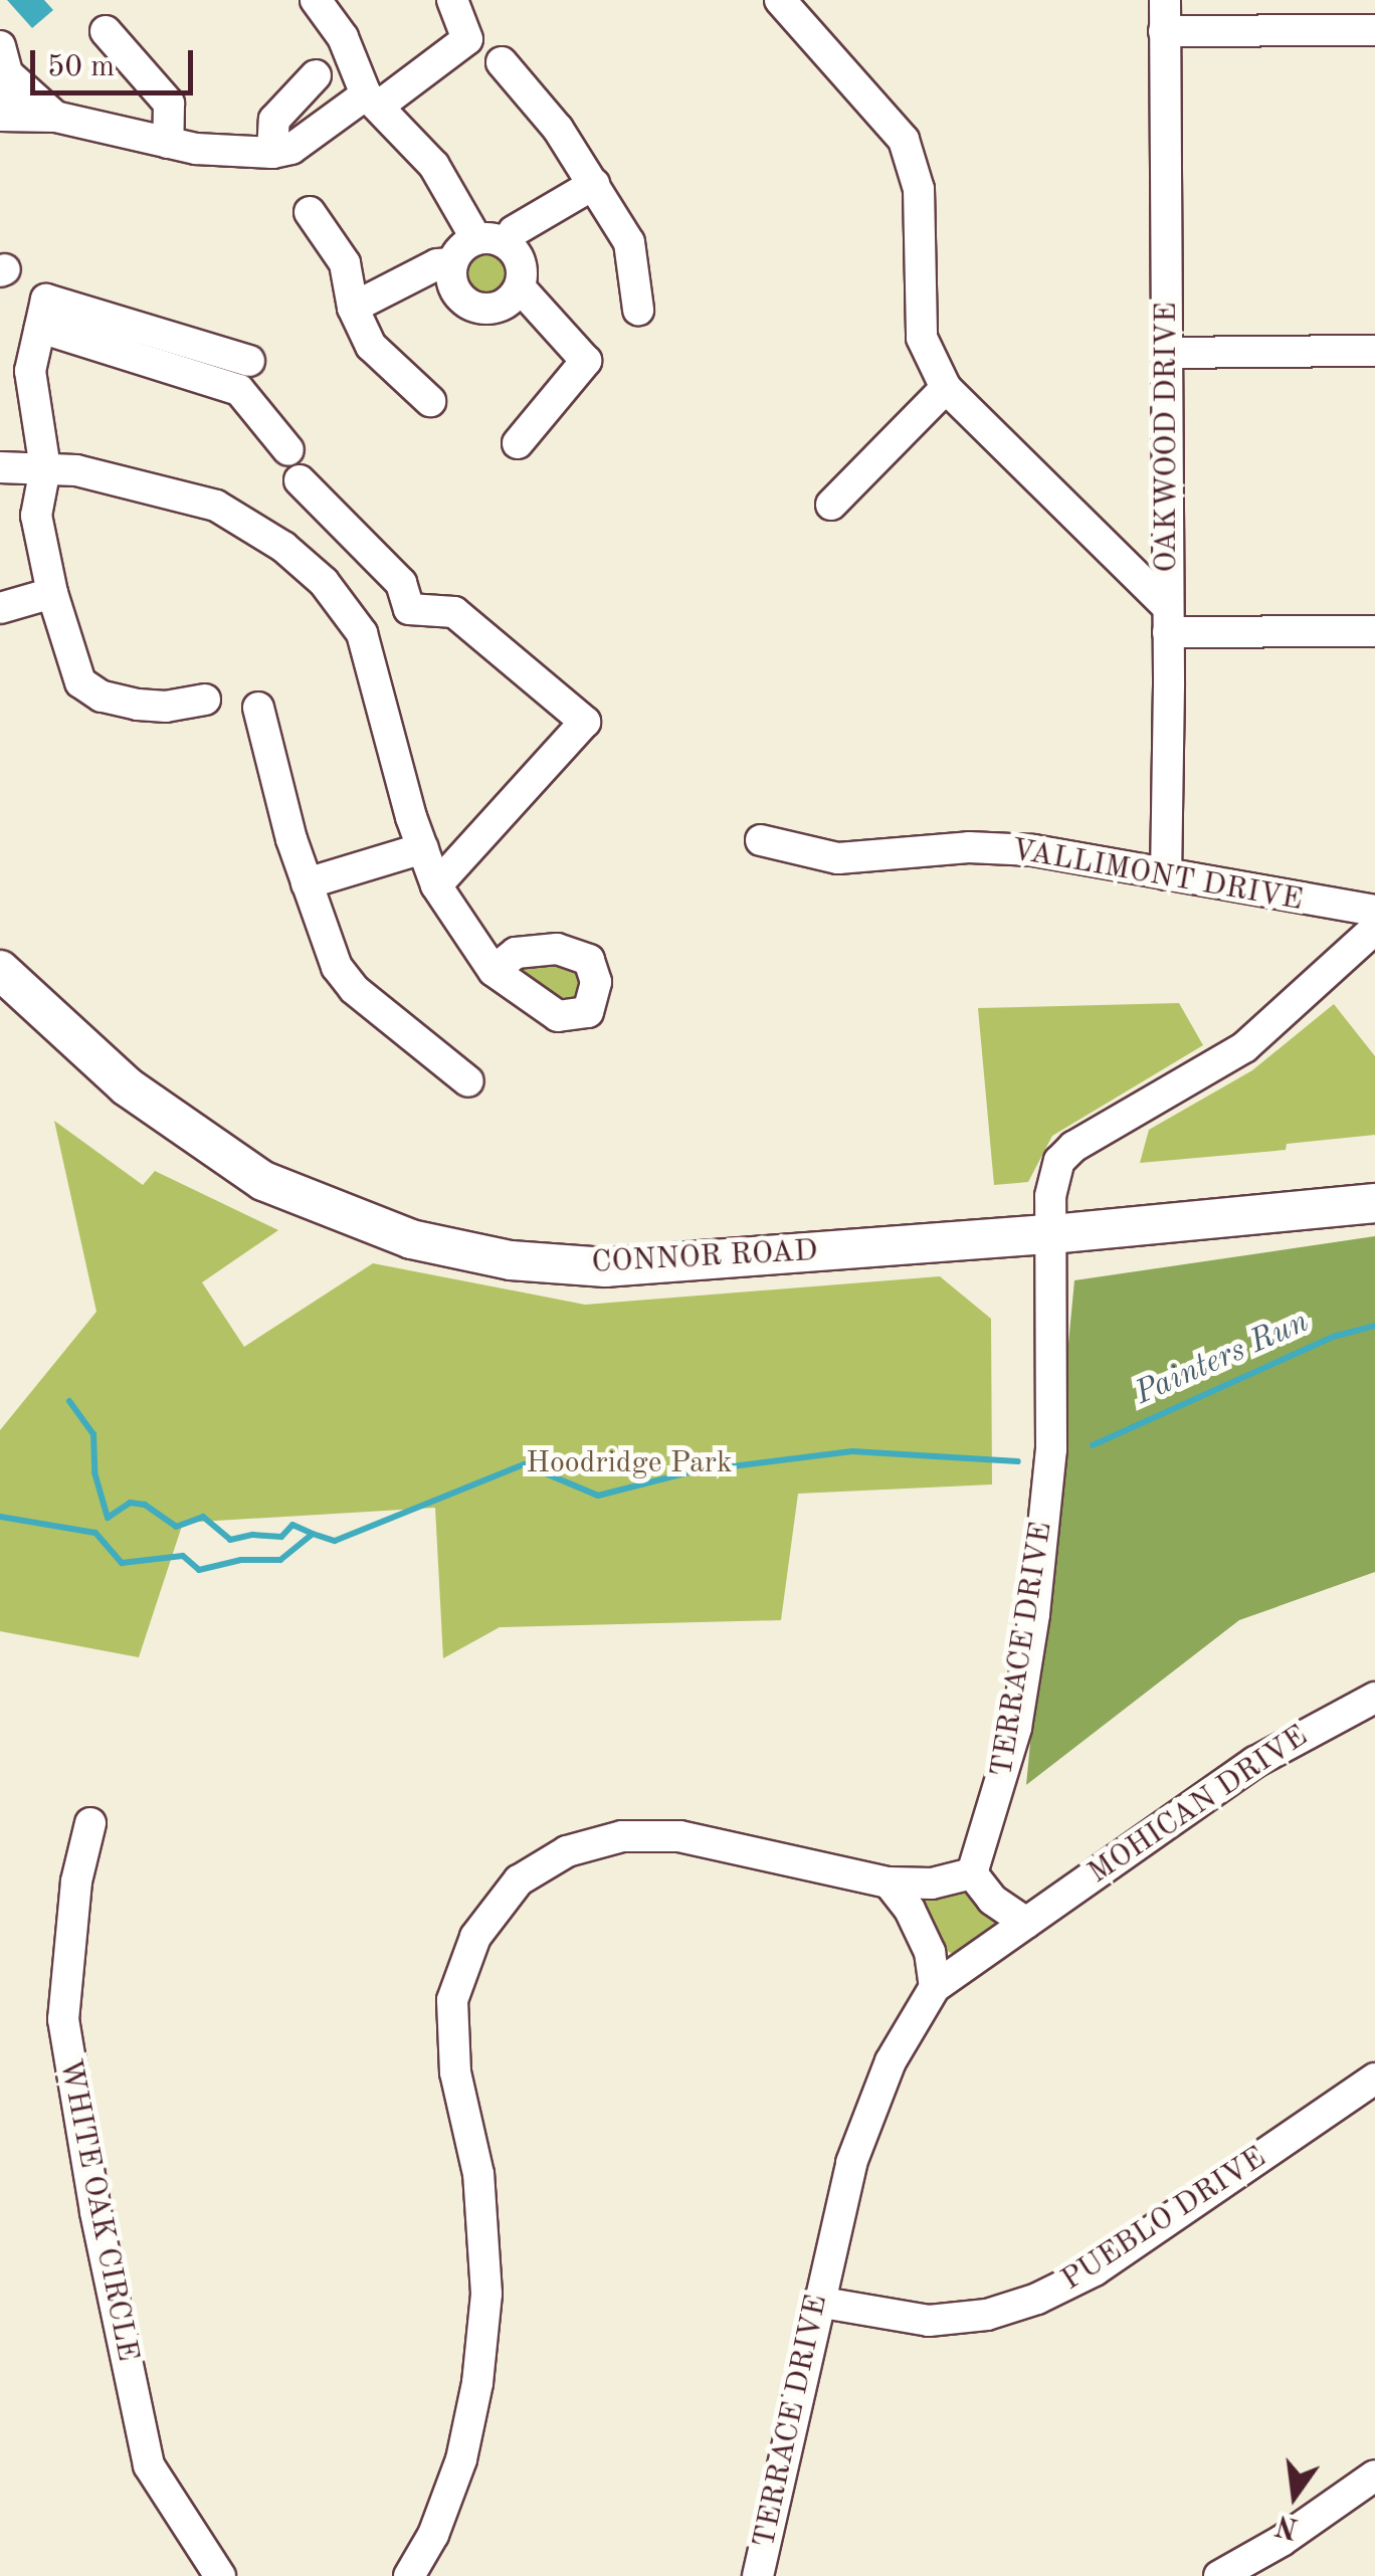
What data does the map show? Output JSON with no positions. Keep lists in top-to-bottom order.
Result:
{
  "streets": {
    "main road": ["CONNOR ROAD"],
    "street": [
      "OAKWOOD DRIVE",
      "VALLIMONT DRIVE",
      "TERRACE DRIVE",
      "MOHICAN DRIVE",
      "WHITE OAK CIRCLE",
      "PUEBLO DRIVE"
    ]
  },
  "crossings": [
    ["OAKWOOD DRIVE", "VALLIMONT DRIVE"],
    ["CONNOR ROAD", "TERRACE DRIVE"],
    ["TERRACE DRIVE", "MOHICAN DRIVE"],
    ["TERRACE DRIVE", "PUEBLO DRIVE"]
  ],
  "water": ["Painters Run"],
  "parks": ["Hoodridge Park"],
  "scale_bar": "50 m",
  "north": "bottom"
}
